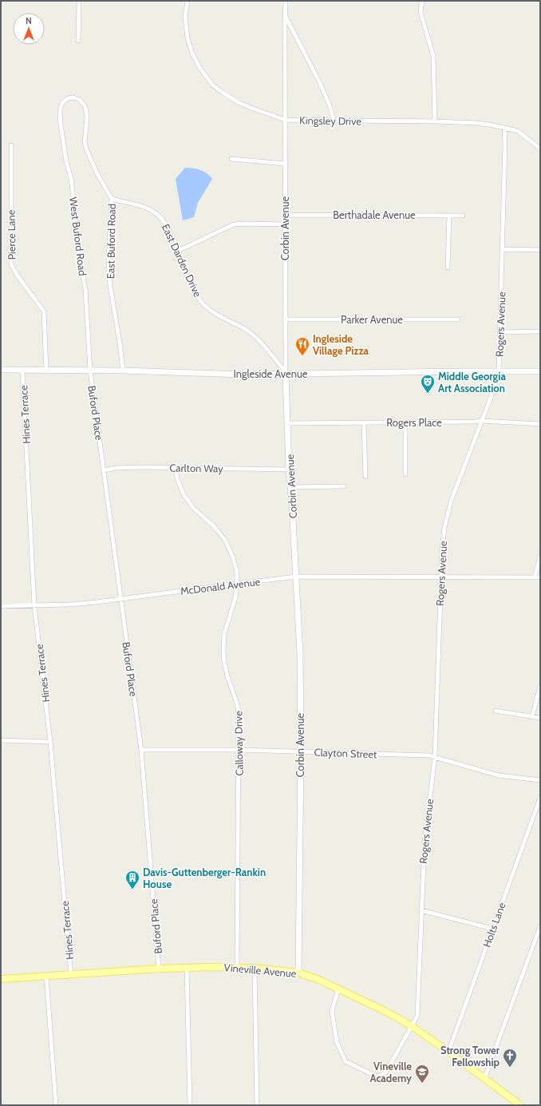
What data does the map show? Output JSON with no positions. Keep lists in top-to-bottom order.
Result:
{
  "streets": {
    "main road": ["Vineville Avenue"],
    "street": [
      "Kingsley Drive",
      "Berthadale Avenue",
      "Corbin Avenue",
      "Pierce Lane",
      "West Buford Road",
      "East Buford Road",
      "East Darden Drive",
      "Parker Avenue",
      "Rogers Avenue",
      "Ingleside Avenue",
      "Buford Place",
      "Hines Terrace",
      "Rogers Place",
      "Carlton Way",
      "McDonald Avenue",
      "Calloway Drive",
      "Clayton Street",
      "Holts Lane"
    ]
  },
  "crossings": [
    ["Kingsley Drive", "Corbin Avenue"],
    ["Kingsley Drive", "Rogers Avenue"],
    ["Berthadale Avenue", "Corbin Avenue"],
    ["Corbin Avenue", "East Darden Drive"],
    ["Corbin Avenue", "Parker Avenue"],
    ["Corbin Avenue", "Ingleside Avenue"],
    ["Corbin Avenue", "Rogers Place"],
    ["Corbin Avenue", "Carlton Way"],
    ["Corbin Avenue", "McDonald Avenue"],
    ["Corbin Avenue", "Clayton Street"],
    ["Corbin Avenue", "Vineville Avenue"],
    ["Pierce Lane", "Ingleside Avenue"],
    ["West Buford Road", "East Buford Road"],
    ["West Buford Road", "Ingleside Avenue"],
    ["West Buford Road", "Buford Place"],
    ["East Buford Road", "East Darden Drive"],
    ["East Buford Road", "Ingleside Avenue"],
    ["East Darden Drive", "Ingleside Avenue"],
    ["Rogers Avenue", "Ingleside Avenue"],
    ["Rogers Avenue", "Rogers Place"],
    ["Rogers Avenue", "McDonald Avenue"],
    ["Rogers Avenue", "Clayton Street"],
    ["Rogers Avenue", "Vineville Avenue"],
    ["Ingleside Avenue", "Buford Place"],
    ["Ingleside Avenue", "Hines Terrace"],
    ["Buford Place", "Carlton Way"],
    ["Buford Place", "McDonald Avenue"],
    ["Buford Place", "Clayton Street"],
    ["Buford Place", "Vineville Avenue"],
    ["Hines Terrace", "McDonald Avenue"],
    ["Hines Terrace", "Vineville Avenue"],
    ["Carlton Way", "Calloway Drive"],
    ["McDonald Avenue", "Calloway Drive"],
    ["Calloway Drive", "Clayton Street"],
    ["Calloway Drive", "Vineville Avenue"],
    ["Holts Lane", "Vineville Avenue"]
  ],
  "places": {
    "restaurant": ["Ingleside Village Pizza"],
    "theatre": ["Middle Georgia Art Association"],
    "building": ["Davis-Guttenberger-Rankin House"],
    "church": ["Strong Tower Fellowship"],
    "school or university": ["Vineville Academy"]
  },
  "north": "top"
}
